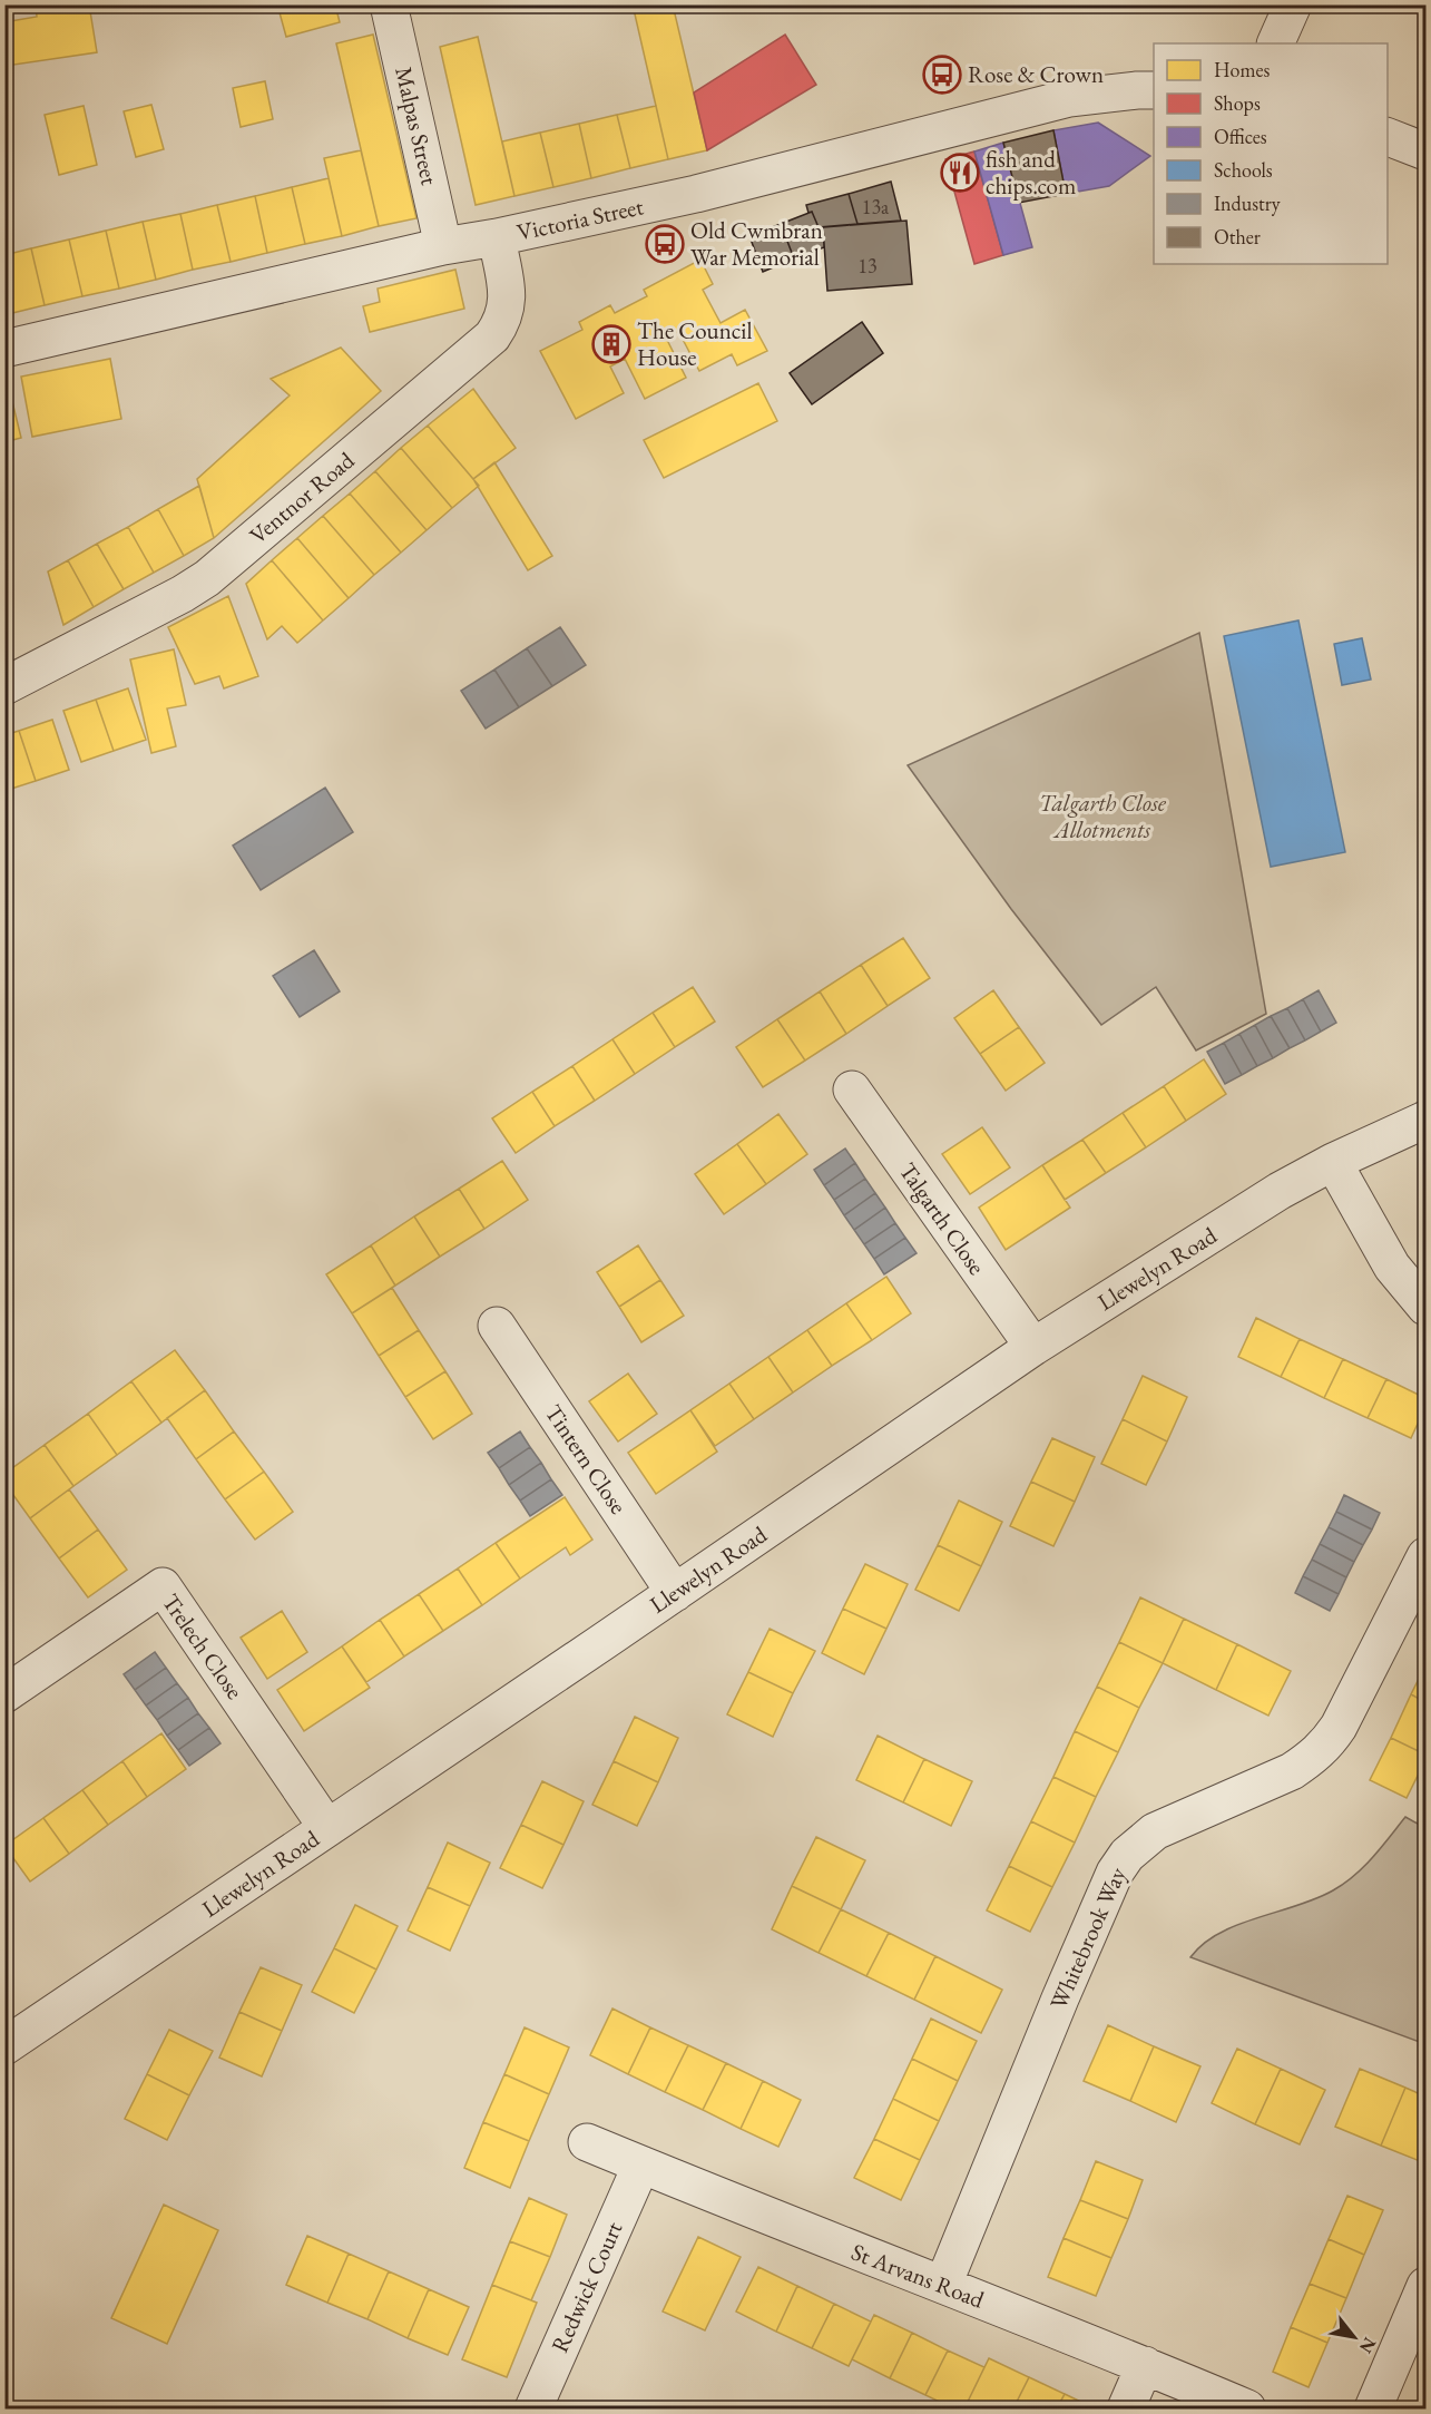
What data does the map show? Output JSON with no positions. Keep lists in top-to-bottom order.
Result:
{
  "streets": {
    "street": [
      "Malpas Street",
      "Victoria Street",
      "Ventnor Road",
      "Talgarth Close",
      "Llewelyn Road",
      "Tintern Close",
      "Trelech Close",
      "Whitebrook Way",
      "St Arvans Road",
      "Redwick Court"
    ]
  },
  "crossings": [
    ["Malpas Street", "Victoria Street"],
    ["Victoria Street", "Ventnor Road"],
    ["Talgarth Close", "Llewelyn Road"],
    ["Llewelyn Road", "Tintern Close"],
    ["Llewelyn Road", "Trelech Close"],
    ["Whitebrook Way", "St Arvans Road"],
    ["St Arvans Road", "Redwick Court"]
  ],
  "parks": ["Talgarth Close Allotments"],
  "places": {
    "bus stop": ["Rose & Crown", "Old Cwmbran War Memorial"],
    "restaurant": ["fish and chips.com"],
    "building": ["The Council House"]
  },
  "house_numbers": ["13a", "13"],
  "legend": [
    "Homes",
    "Shops",
    "Offices",
    "Schools",
    "Industry",
    "Other"
  ],
  "north": "bottom right"
}
